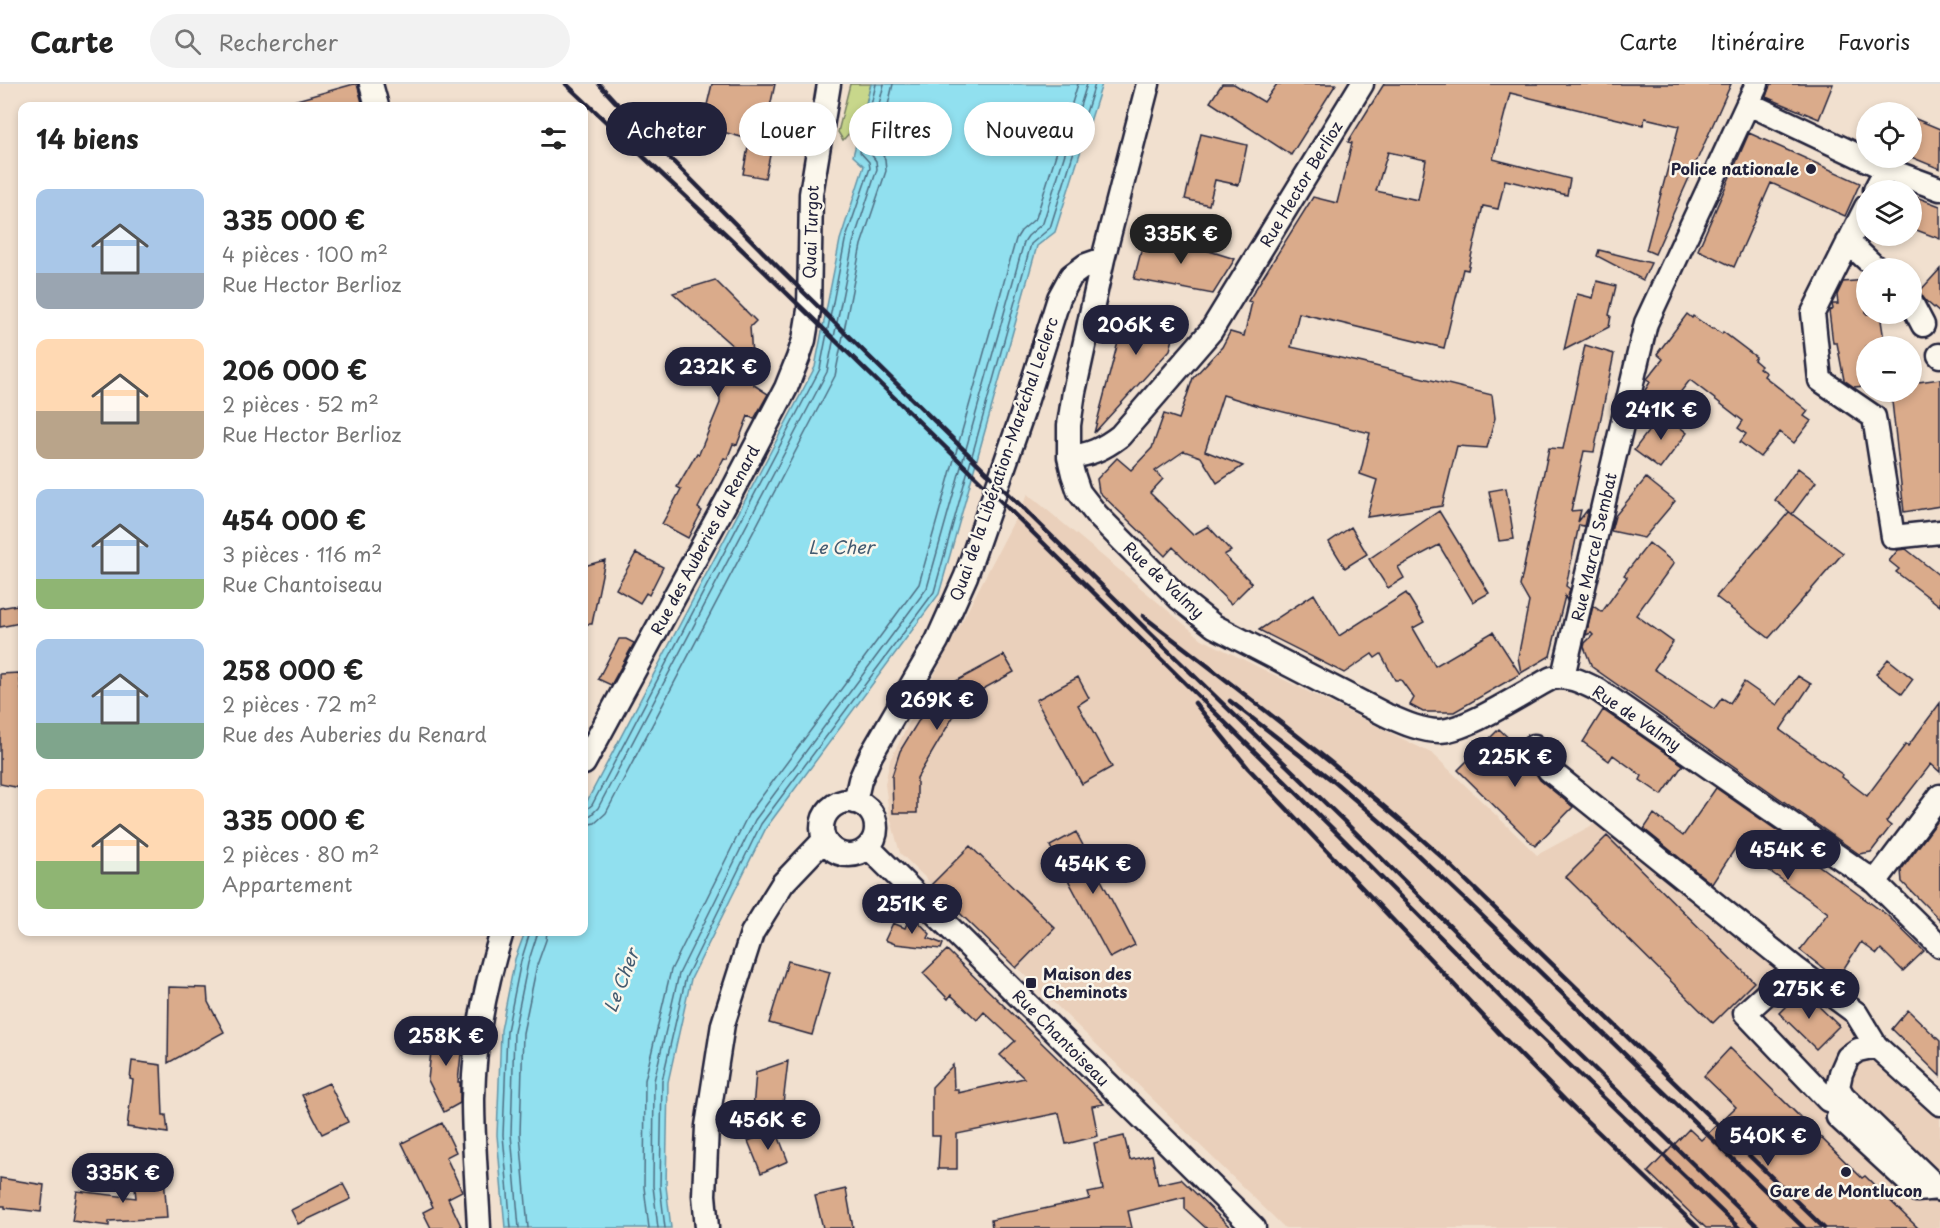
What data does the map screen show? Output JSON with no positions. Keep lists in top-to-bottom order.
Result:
{
  "streets": {
    "street": [
      "Rue Hector Berlioz",
      "Quai Turgot",
      "Quai de la Libération-Maréchal Leclerc",
      "Rue des Auberies du Renard",
      "Rue Marcel Sembat",
      "Rue de Valmy",
      "Rue Chantoiseau"
    ]
  },
  "crossings": [
    ["Rue Hector Berlioz", "Rue de Valmy"],
    ["Quai Turgot", "Rue des Auberies du Renard"],
    ["Quai de la Libération-Maréchal Leclerc", "Rue de Valmy"],
    ["Quai de la Libération-Maréchal Leclerc", "Rue Chantoiseau"],
    ["Rue Marcel Sembat", "Rue de Valmy"]
  ],
  "water": ["Le Cher"],
  "places": {
    "other": ["Police nationale", "Gare de Montlucon"],
    "transit": ["Maison des Cheminots"]
  },
  "page": {
    "header": "Carte",
    "search": "Rechercher",
    "nav": ["Carte", "Itinéraire", "Favoris"],
    "map_buttons": ["+", "−"],
    "chip": [
      "Acheter",
      "Louer",
      "Filtres",
      "Nouveau"
    ],
    "heading": "14 biens",
    "list": [
      {
        "name": "335 000 €",
        "note": "4 pièces · 100 m² · Rue Hector Berlioz"
      },
      {
        "name": "206 000 €",
        "note": "2 pièces · 52 m² · Rue Hector Berlioz"
      },
      {
        "name": "454 000 €",
        "note": "3 pièces · 116 m² · Rue Chantoiseau"
      },
      {
        "name": "258 000 €",
        "note": "2 pièces · 72 m² · Rue des Auberies du Renard"
      },
      {
        "name": "335 000 €",
        "note": "2 pièces · 80 m² · Appartement"
      }
    ],
    "price": [
      "335K €",
      "206K €",
      "232K €",
      "241K €",
      "269K €",
      "225K €",
      "454K €",
      "454K €",
      "251K €",
      "275K €",
      "258K €",
      "456K €",
      "540K €",
      "335K €"
    ]
  }
}
